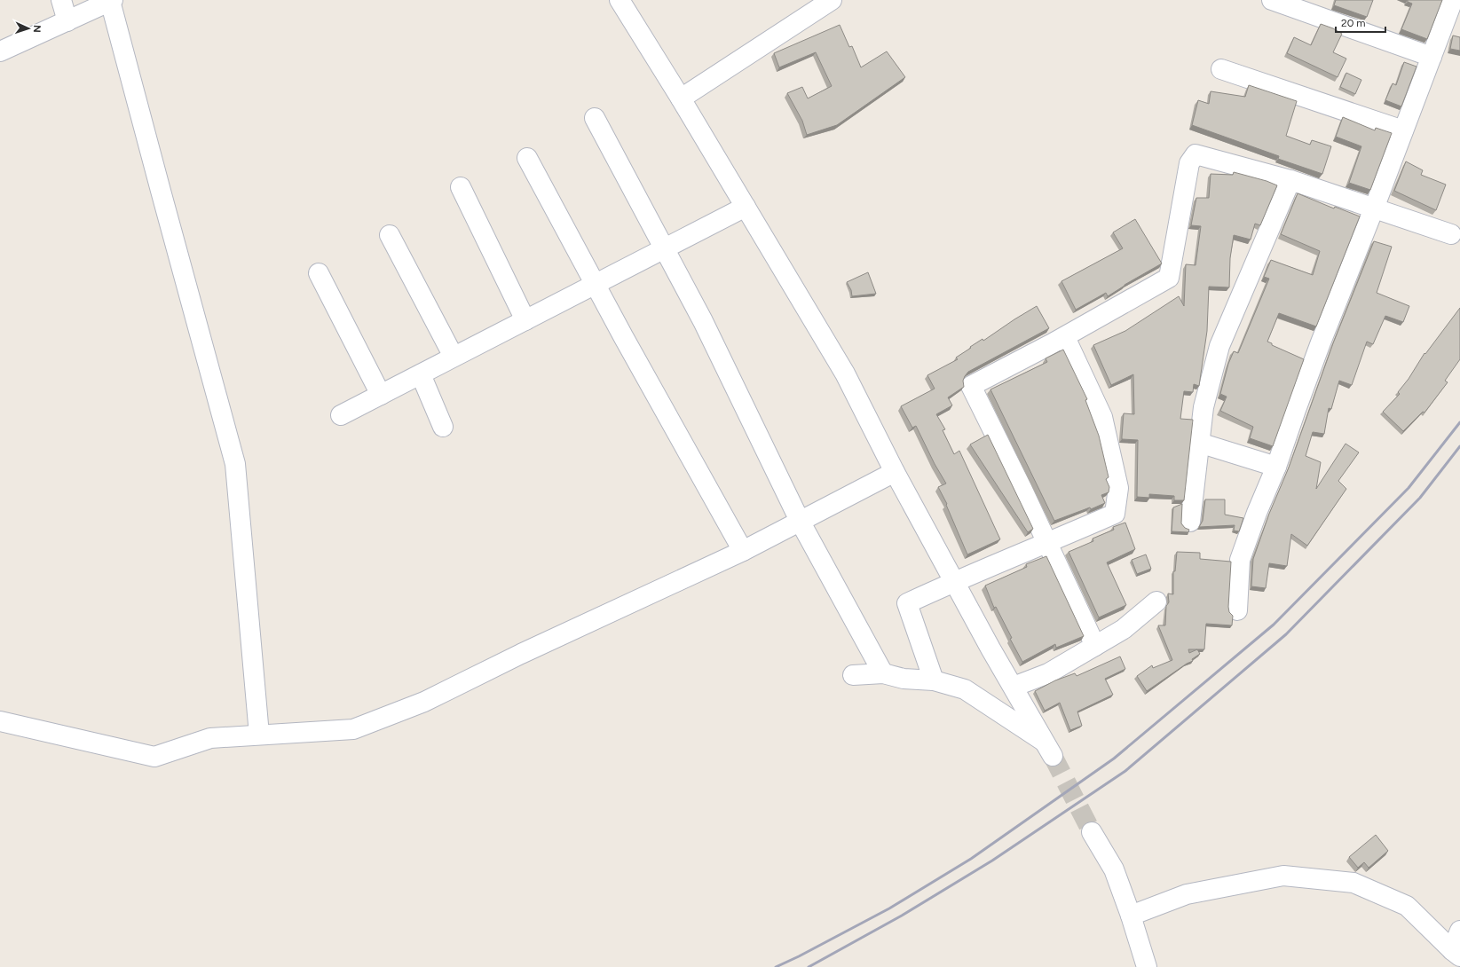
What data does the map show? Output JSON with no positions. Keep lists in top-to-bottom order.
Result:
{
  "scale_bar": "20 m",
  "north": "right"
}
